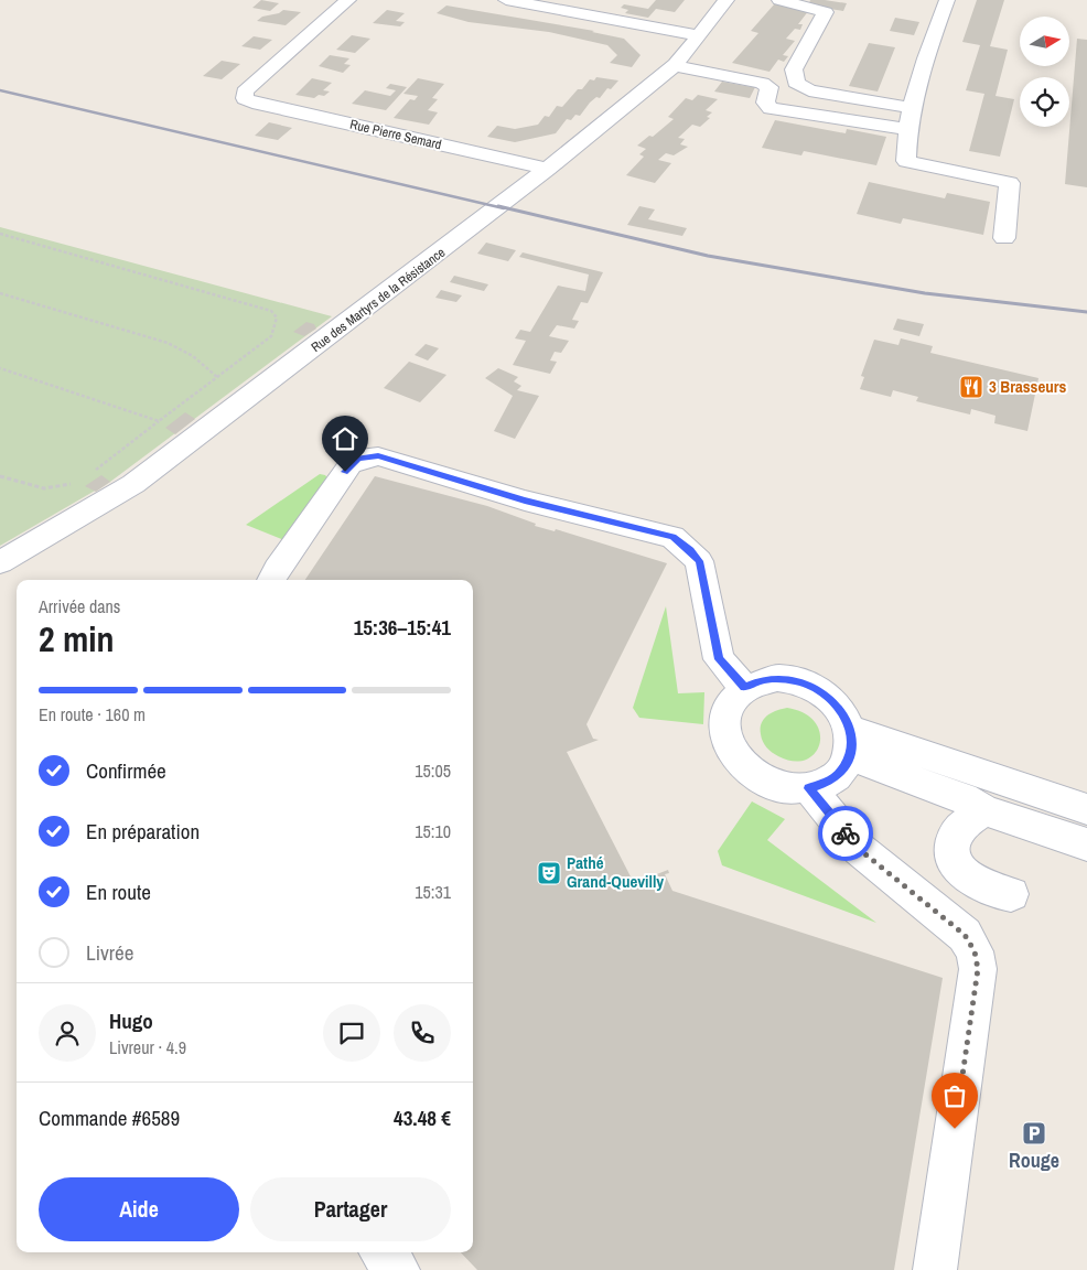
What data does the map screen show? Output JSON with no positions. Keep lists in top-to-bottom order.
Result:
{
  "streets": {
    "street": ["Rue Pierre Semard", "Rue des Martyrs de la Résistance"]
  },
  "crossings": [
    ["Rue Pierre Semard", "Rue des Martyrs de la Résistance"]
  ],
  "places": {
    "restaurant": ["3 Brasseurs"],
    "theatre": ["Pathé Grand-Quevilly"],
    "parking": ["Rouge"]
  },
  "north": "right",
  "page": {
    "heading": ["2 min", "Arrivée dans", "15:36–15:41"],
    "panel": [
      "Hugo",
      "Livreur · 4.9",
      "Commande #6589",
      "43.48 €"
    ],
    "bar": "En route · 160 m",
    "list": [
      ["Confirmée", "15:05"],
      ["En préparation", "15:10"],
      ["En route", "15:31"],
      "Livrée"
    ],
    "buttons": ["Aide", "Partager"]
  }
}
